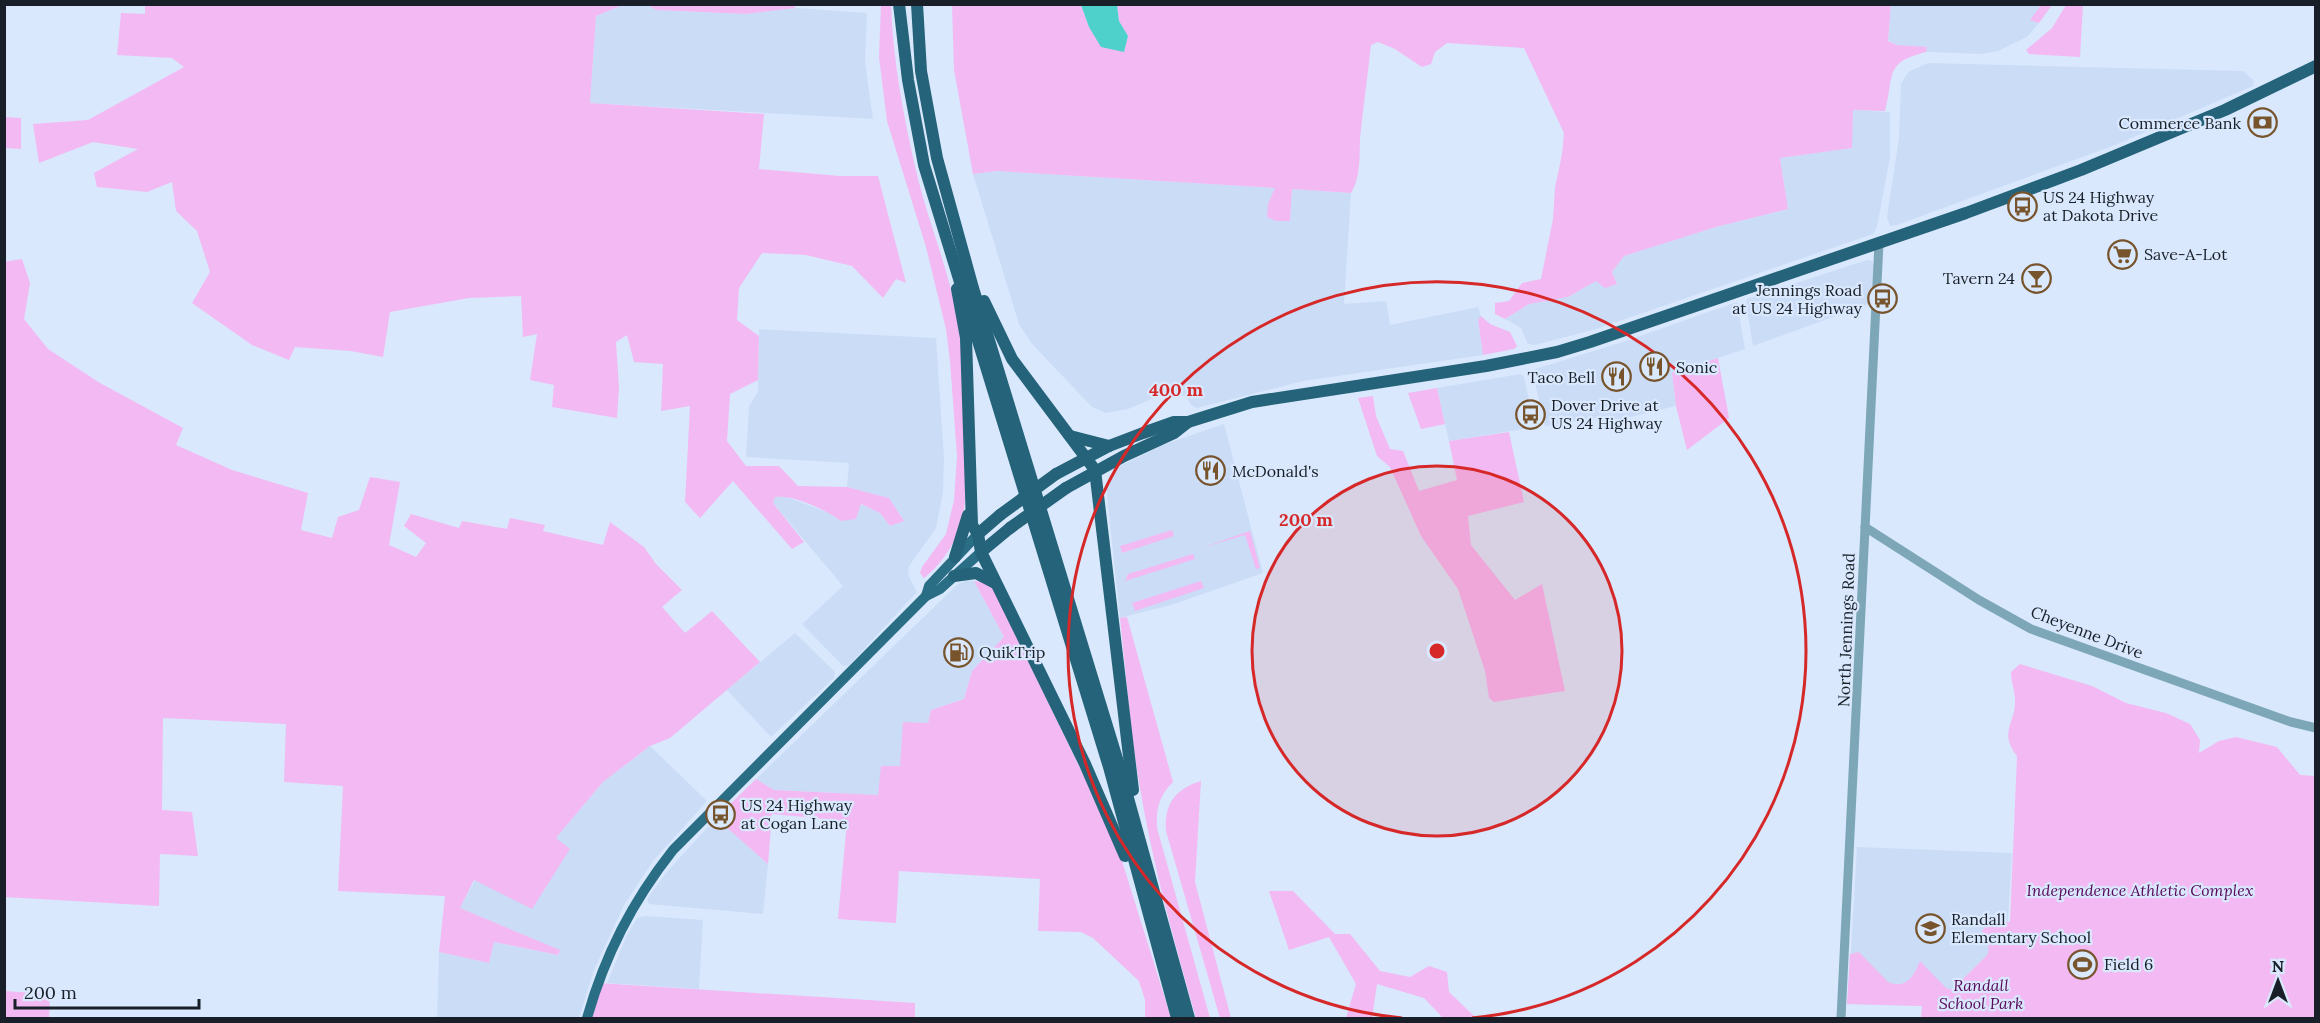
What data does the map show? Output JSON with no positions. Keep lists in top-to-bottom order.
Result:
{
  "streets": {
    "street": ["North Jennings Road", "Cheyenne Drive"]
  },
  "crossings": [
    ["North Jennings Road", "Cheyenne Drive"]
  ],
  "parks": ["Independence Athletic Complex", "Randall School Park"],
  "places": {
    "bank": ["Commerce Bank"],
    "bus stop": [
      "US 24 Highway at Dakota Drive",
      "Jennings Road at US 24 Highway",
      "Dover Drive at US 24 Highway",
      "US 24 Highway at Cogan Lane"
    ],
    "supermarket": ["Save-A-Lot"],
    "bar": ["Tavern 24"],
    "restaurant": ["Sonic", "Taco Bell", "McDonald's"],
    "fuel station": ["QuikTrip"],
    "school or university": ["Randall Elementary School"],
    "sports": ["Field 6"]
  },
  "scale_bar": "200 m",
  "north": "top",
  "rings": ["400 m", "200 m"]
}
